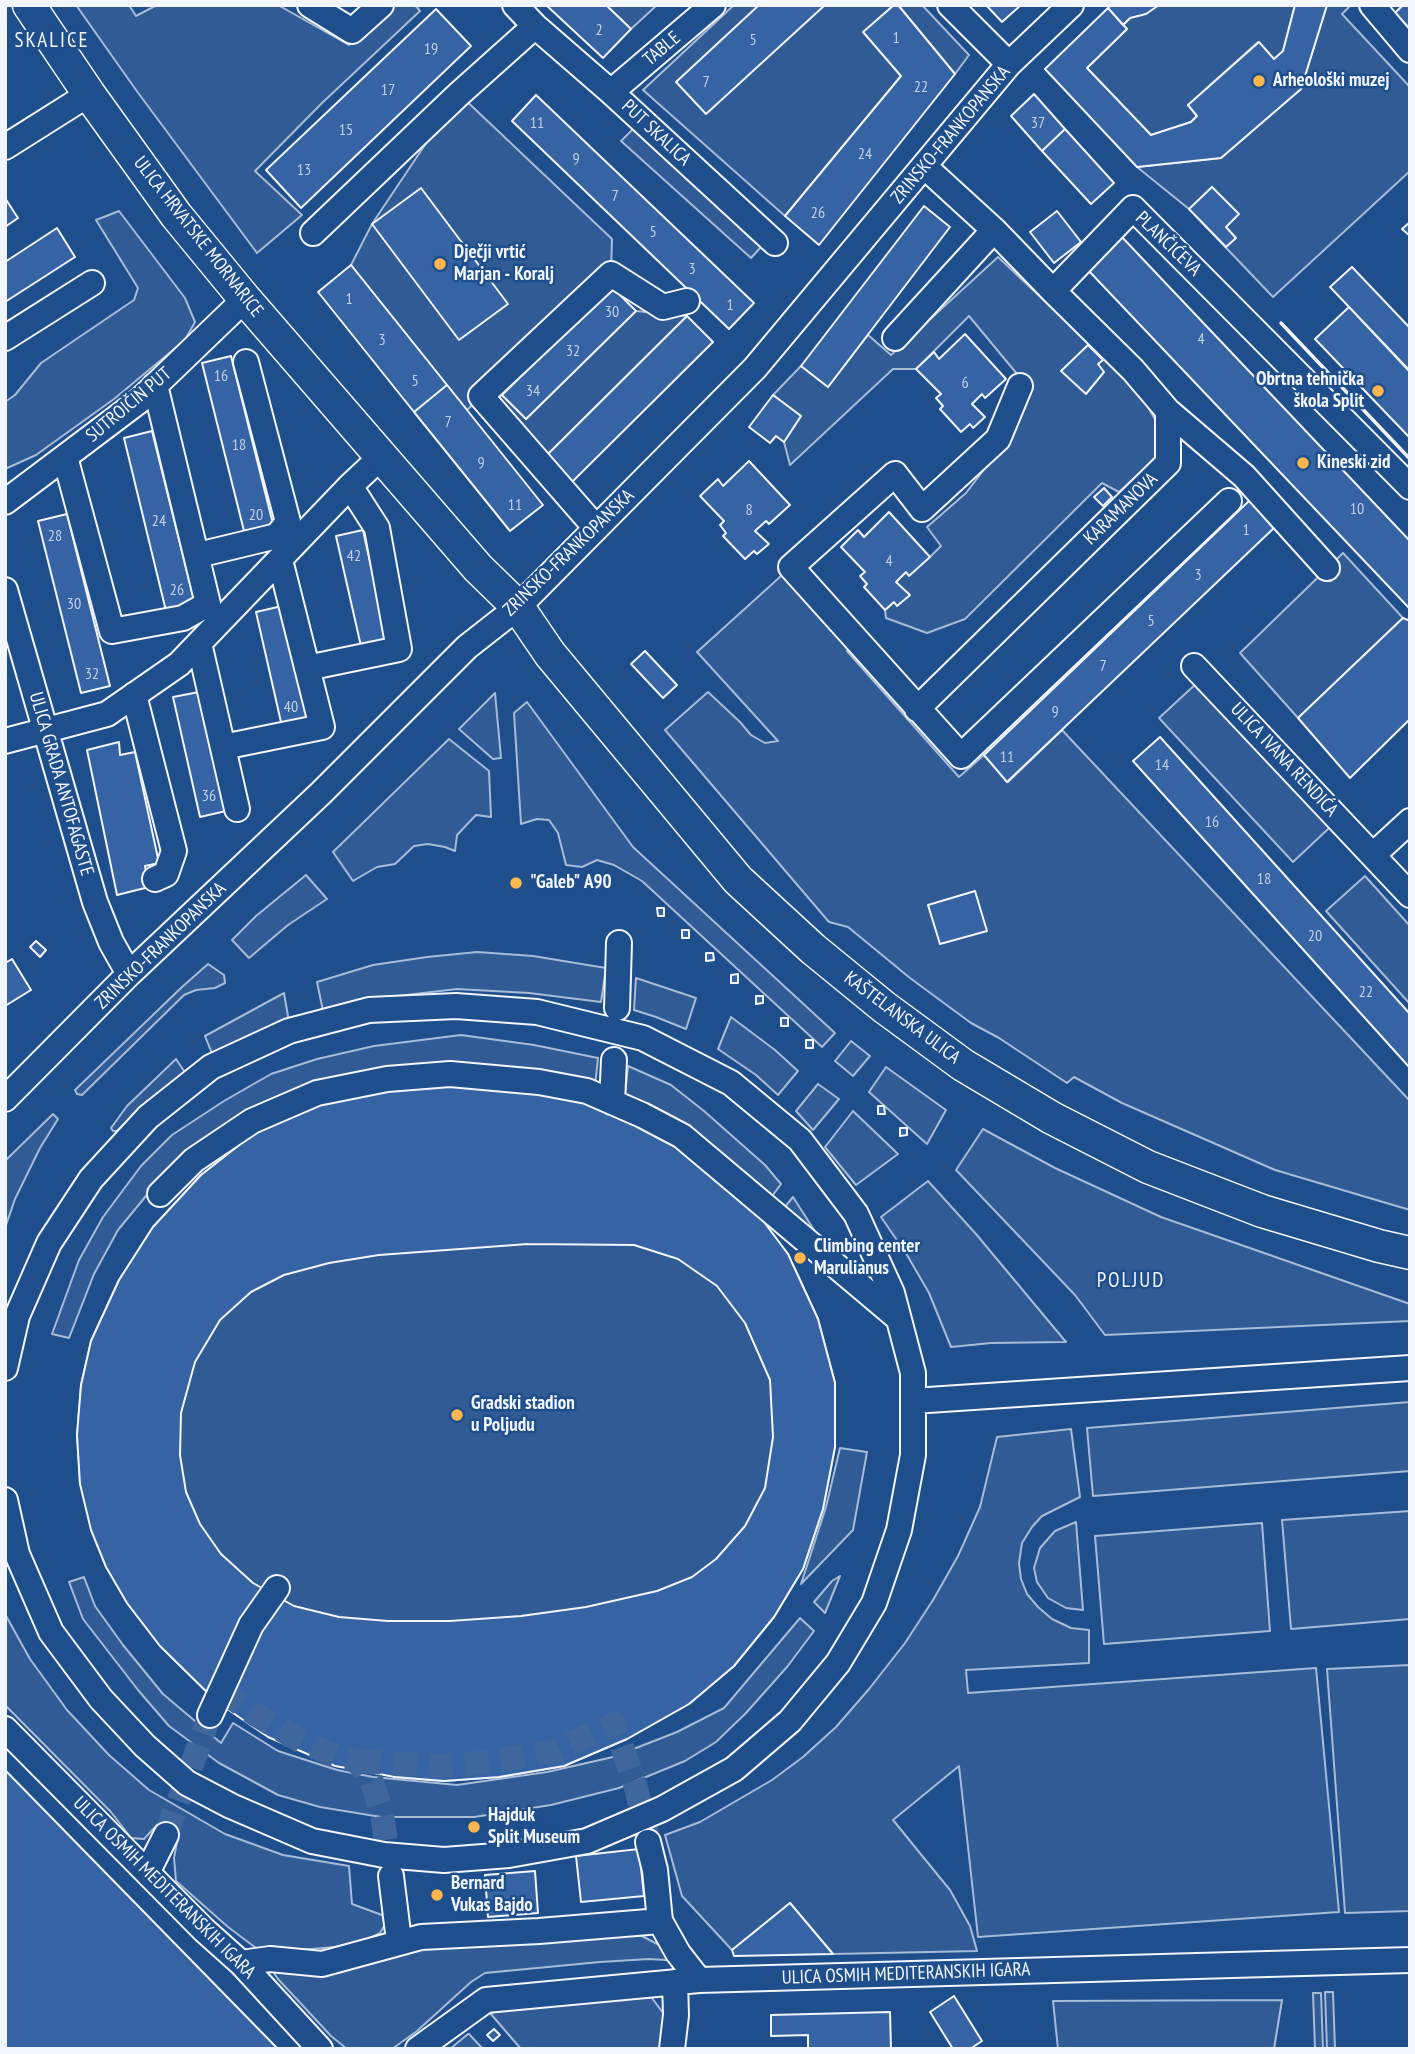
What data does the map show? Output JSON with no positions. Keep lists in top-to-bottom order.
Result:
{
  "streets": {
    "main road": ["ULICA HRVATSKE MORNARICE", "KAŠTELANSKA ULICA"],
    "street": [
      "TABLE",
      "PUT SKALICA",
      "ZRINSKO-FRANKOPANSKA",
      "PLANČIĆEVA",
      "SUTROIČIN PUT",
      "KARAMANOVA",
      "ULICA IVANA RENDIĆA",
      "ULICA GRADA ANTOFAGASTE",
      "ULICA OSMIH MEDITERANSKIH IGARA"
    ]
  },
  "crossings": [
    ["TABLE", "PUT SKALICA"],
    ["ZRINSKO-FRANKOPANSKA", "ULICA HRVATSKE MORNARICE"],
    ["ZRINSKO-FRANKOPANSKA", "ULICA GRADA ANTOFAGASTE"],
    ["ZRINSKO-FRANKOPANSKA", "KAŠTELANSKA ULICA"],
    ["ULICA HRVATSKE MORNARICE", "SUTROIČIN PUT"],
    ["ULICA HRVATSKE MORNARICE", "KAŠTELANSKA ULICA"]
  ],
  "districts": ["SKALICE", "POLJUD"],
  "places": [
    "Arheološki muzej",
    "Dječji vrtić Marjan - Koralj",
    "Obrtna tehnička škola Split",
    "Kineski zid",
    "\"Galeb\" A90",
    "Climbing center Marulianus",
    "Gradski stadion u Poljudu",
    "Hajduk Split Museum",
    "Bernard Vukas Bajdo"
  ],
  "house_numbers": [
    "2",
    "1",
    "5",
    "19",
    "7",
    "22",
    "17",
    "11",
    "37",
    "15",
    "24",
    "9",
    "13",
    "7",
    "26",
    "5",
    "3",
    "1",
    "1",
    "30",
    "4",
    "3",
    "32",
    "16",
    "5",
    "6",
    "34",
    "7",
    "18",
    "9",
    "11",
    "10",
    "8",
    "20",
    "24",
    "1",
    "28",
    "42",
    "4",
    "3",
    "26",
    "30",
    "5",
    "7",
    "32",
    "40",
    "9",
    "11",
    "14",
    "36",
    "16",
    "18",
    "20",
    "22"
  ]
}
